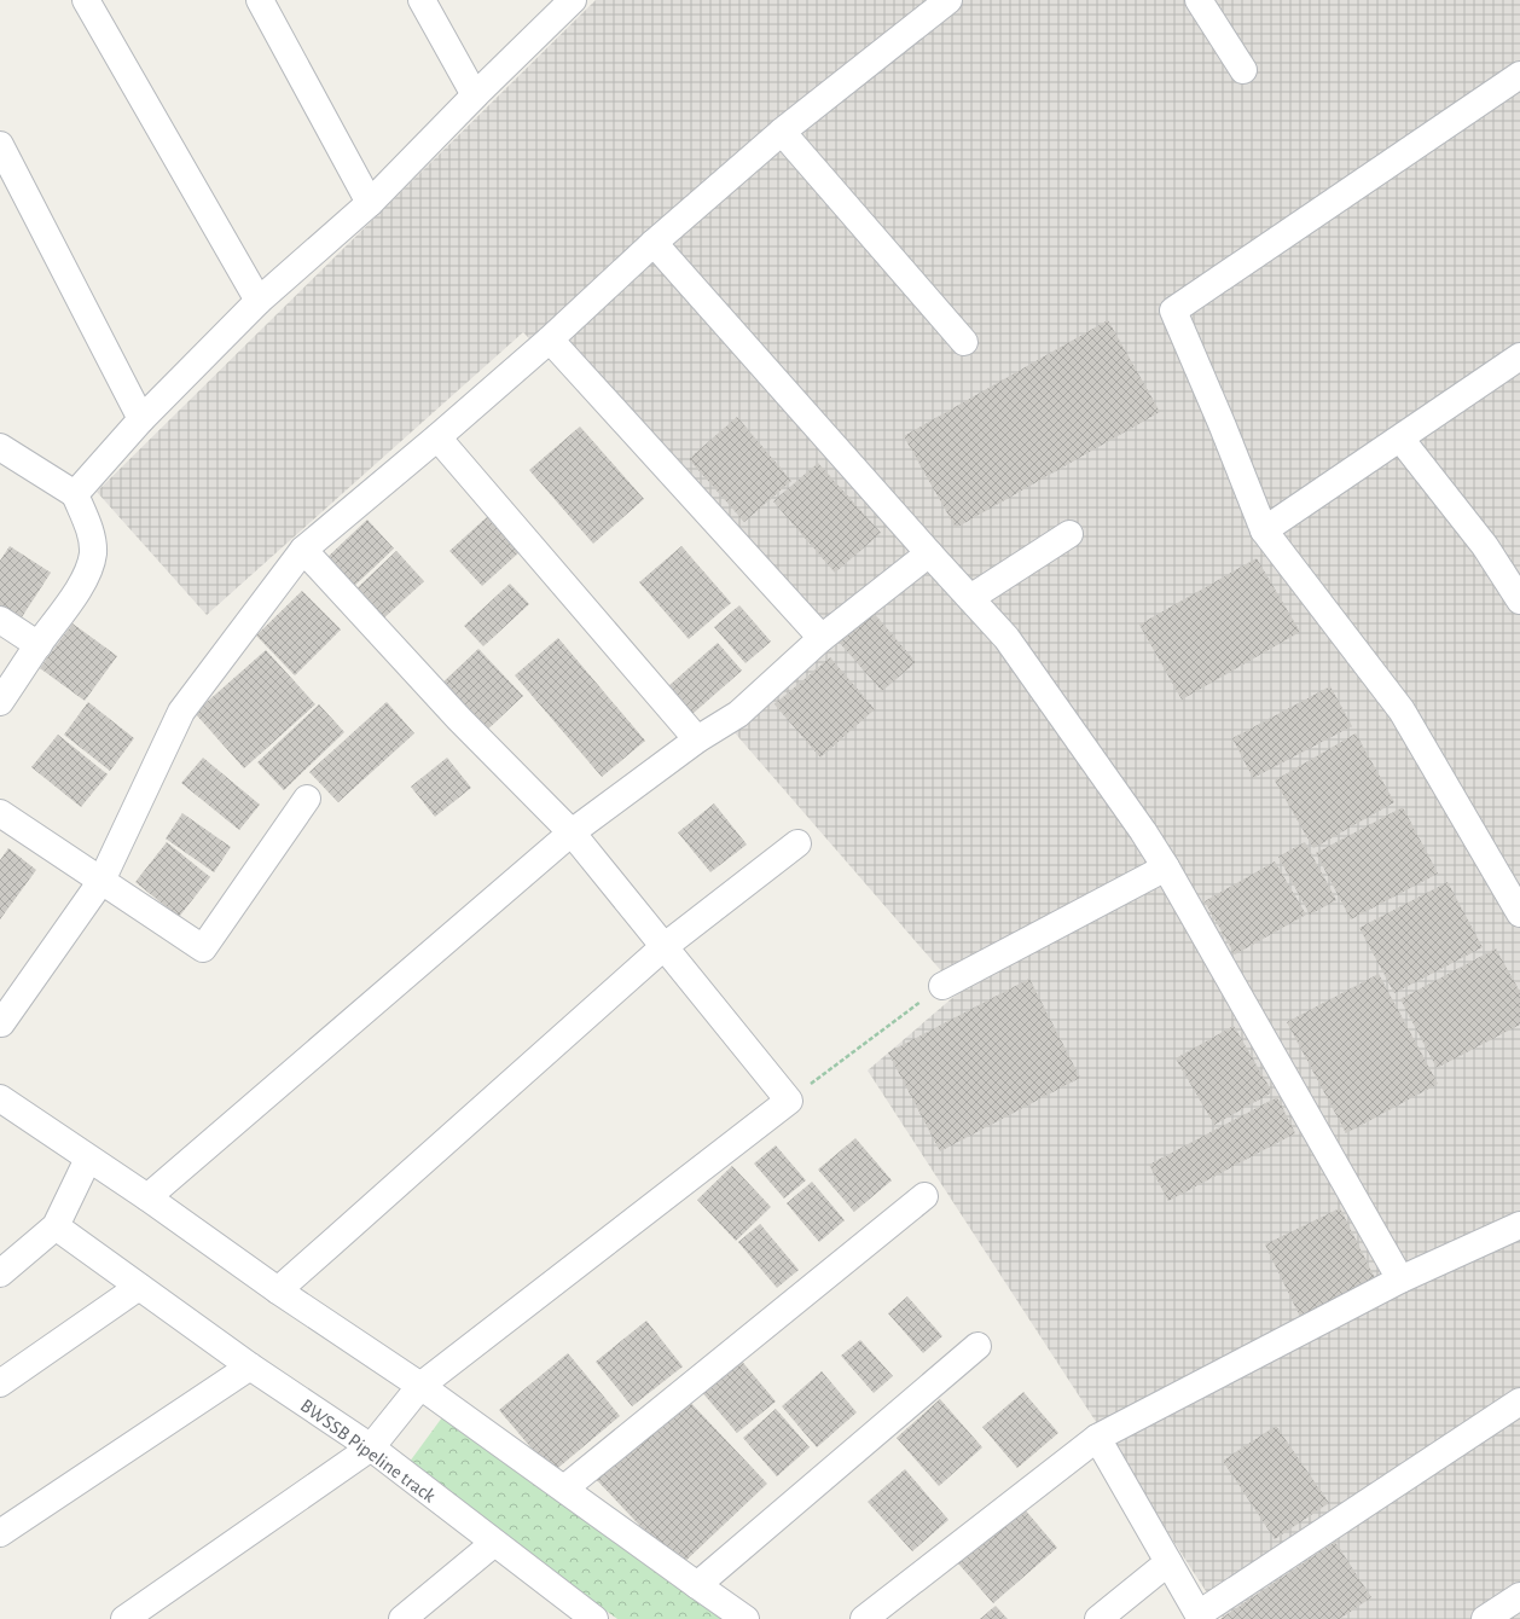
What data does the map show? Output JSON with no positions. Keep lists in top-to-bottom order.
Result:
{
  "streets": {
    "street": ["BWSSB Pipeline track"]
  }
}
